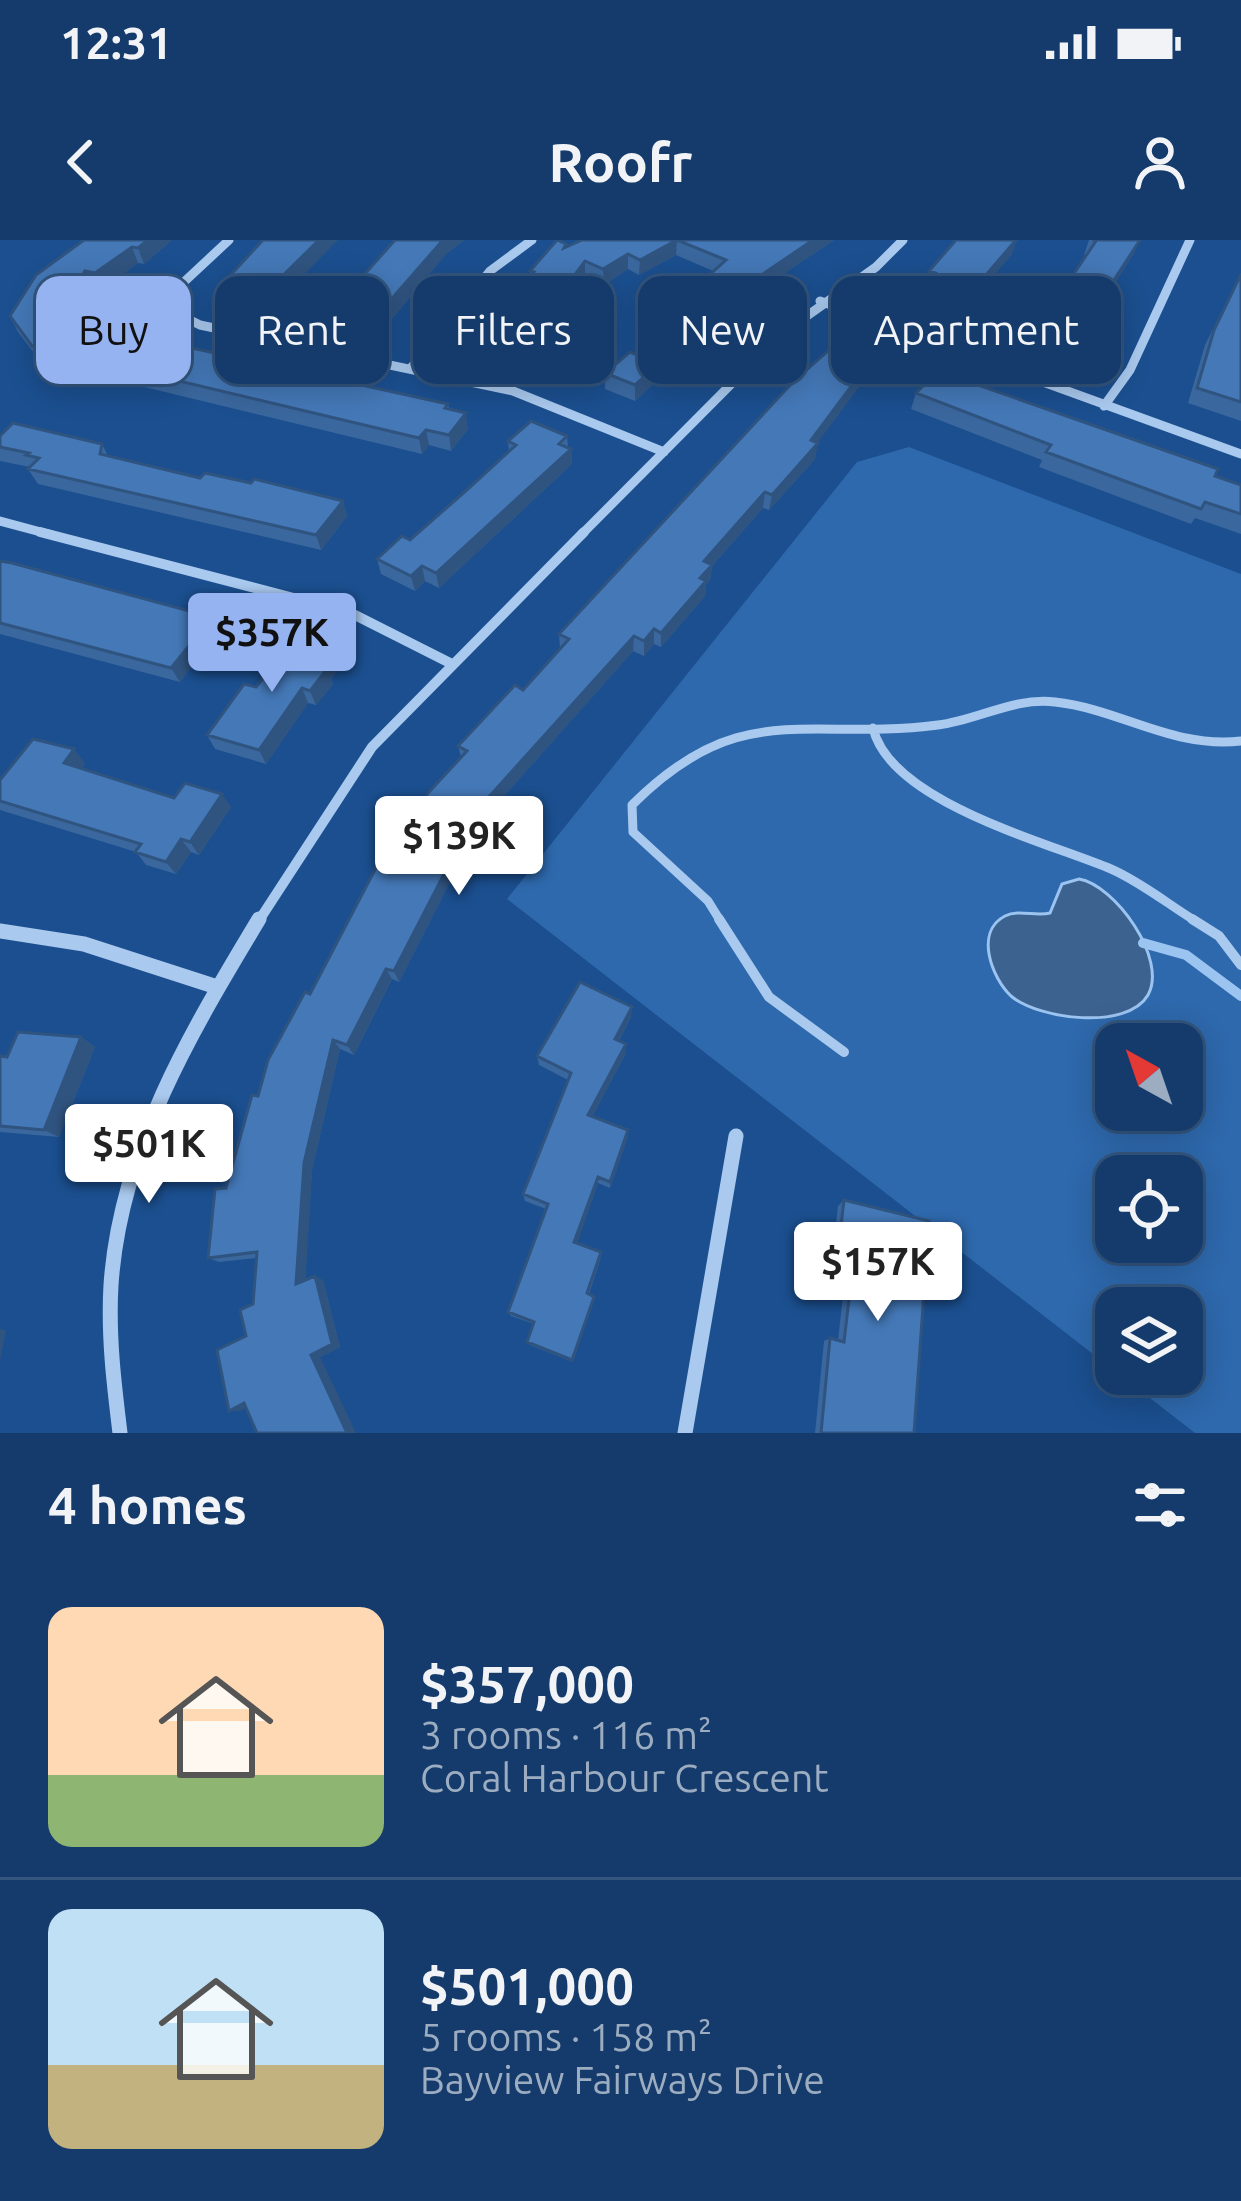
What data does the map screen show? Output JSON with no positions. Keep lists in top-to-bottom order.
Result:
{
  "north": "top left",
  "page": {
    "status": "12:31",
    "header": "Roofr",
    "chip": [
      "Buy",
      "Rent",
      "Filters",
      "New",
      "Apartment"
    ],
    "price": [
      "$357K",
      "$139K",
      "$501K",
      "$157K"
    ],
    "heading": "4 homes",
    "list": [
      {
        "name": "$357,000",
        "note": "3 rooms · 116 m² · Coral Harbour Crescent"
      },
      {
        "name": "$501,000",
        "note": "5 rooms · 158 m² · Bayview Fairways Drive"
      }
    ]
  }
}
